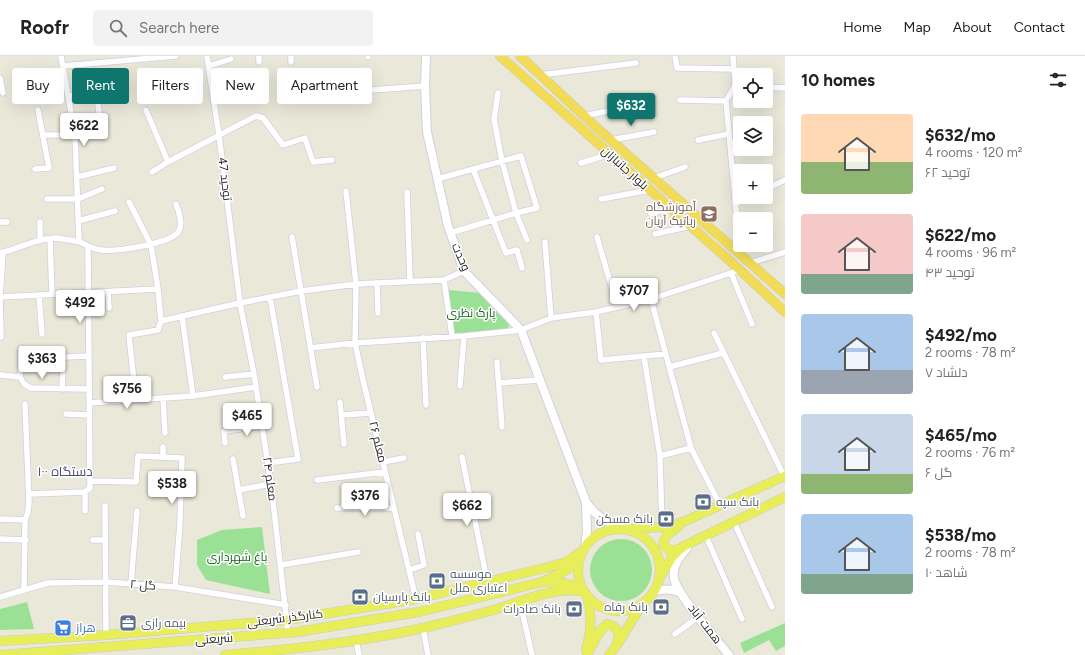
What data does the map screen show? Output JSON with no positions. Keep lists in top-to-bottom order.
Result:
{
  "streets": {
    "highway": ["بلوار جانبازان"],
    "main road": [
      "وحدت",
      "کنارگذر شریعتی",
      "همت آباد",
      "شریعتی"
    ],
    "street": [
      "توحید 47",
      "معلم ۲۶",
      "معلم ۲۴",
      "گل ۲"
    ]
  },
  "crossings": [
    ["توحید 47", "معلم ۲۴"],
    ["وحدت", "کنارگذر شریعتی"],
    ["معلم ۲۶", "کنارگذر شریعتی"],
    ["معلم ۲۴", "گل ۲"],
    ["معلم ۲۴", "کنارگذر شریعتی"],
    ["معلم ۲۴", "شریعتی"]
  ],
  "districts": ["۱۰۰ دستگاه"],
  "parks": ["پارک نظری", "باغ شهرداری"],
  "places": {
    "school or university": ["آموزشگاه رباتیک آریان"],
    "bank": [
      "بانک سپه",
      "بانک مسکن",
      "موسسه اعتباری ملل",
      "بانک پارسیان",
      "بانک رفاه",
      "بانک صادرات"
    ],
    "office": ["بیمه رازی"],
    "supermarket": ["هراز"]
  },
  "page": {
    "header": "Roofr",
    "search": "Search here",
    "nav": [
      "Home",
      "Map",
      "About",
      "Contact"
    ],
    "heading": "10 homes",
    "map_buttons": ["+", "−"],
    "chip": [
      "Buy",
      "Rent",
      "Filters",
      "New",
      "Apartment"
    ],
    "price": [
      "$632",
      "$622",
      "$707",
      "$492",
      "$363",
      "$756",
      "$465",
      "$538",
      "$376",
      "$662"
    ],
    "list": [
      {
        "name": "$632/mo",
        "note": "4 rooms · 120 m² · توحید ۶۲"
      },
      {
        "name": "$622/mo",
        "note": "4 rooms · 96 m² · توحید ۴۳"
      },
      {
        "name": "$492/mo",
        "note": "2 rooms · 78 m² · دلشاد ۷"
      },
      {
        "name": "$465/mo",
        "note": "2 rooms · 76 m² · گل ۶"
      },
      {
        "name": "$538/mo",
        "note": "2 rooms · 78 m² · شاهد ۱۰"
      }
    ]
  }
}
